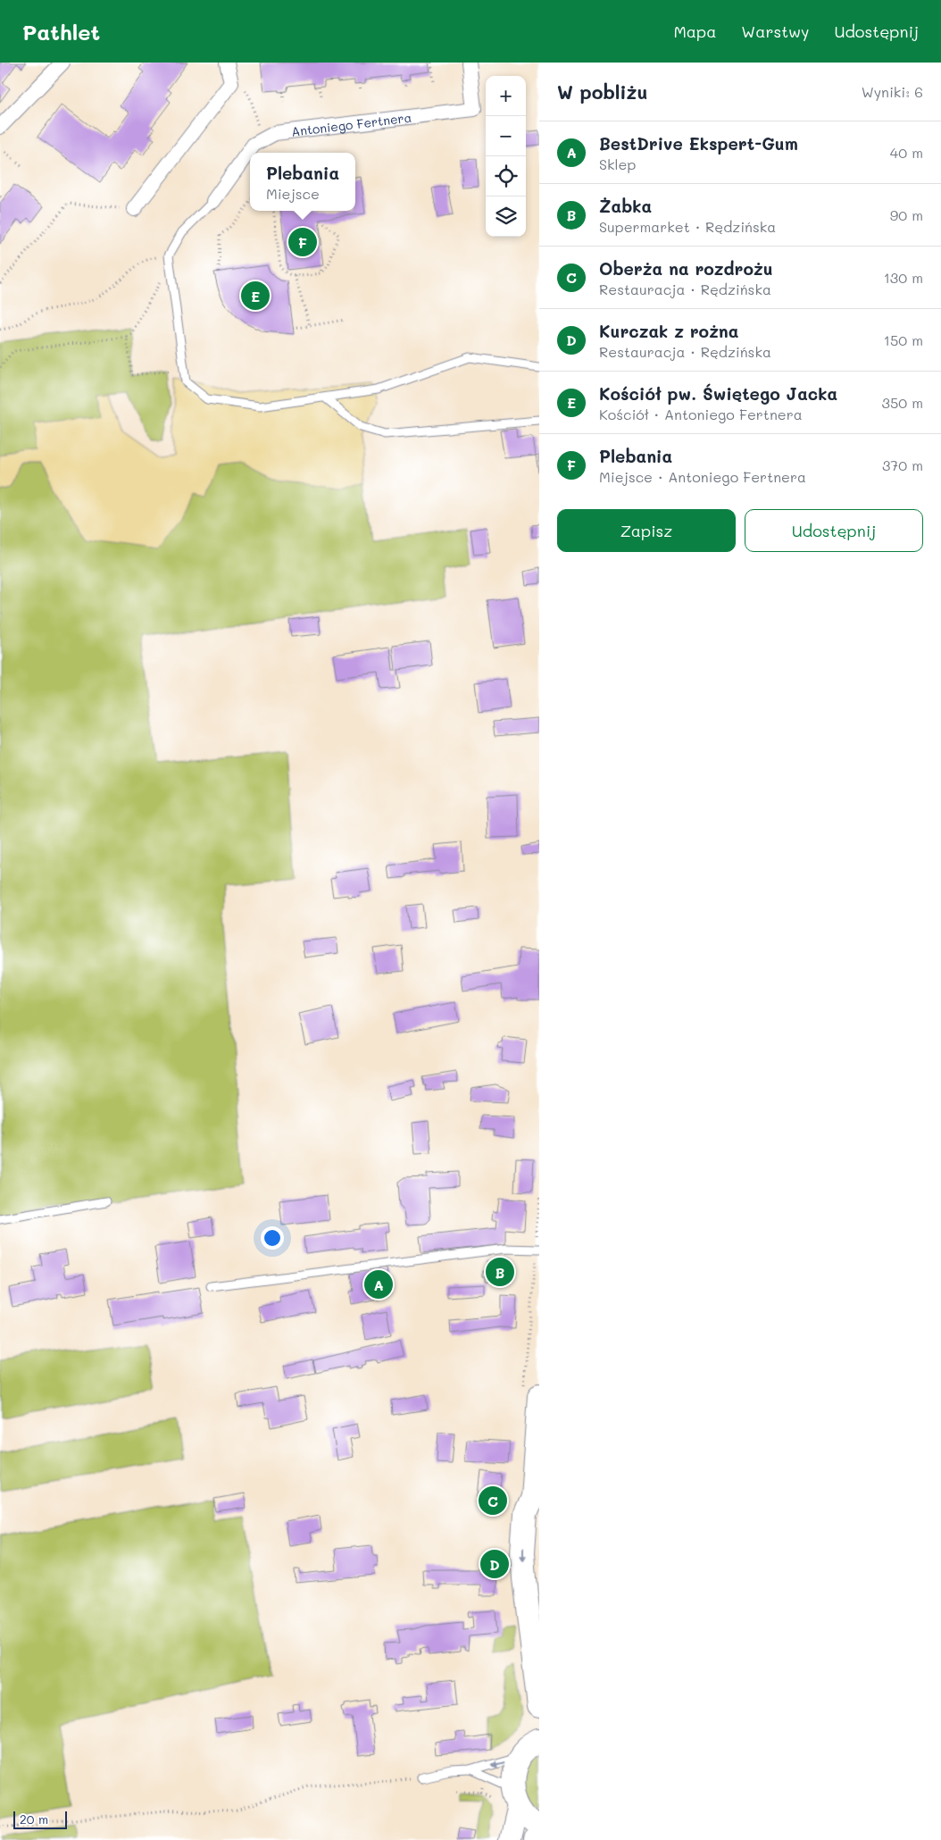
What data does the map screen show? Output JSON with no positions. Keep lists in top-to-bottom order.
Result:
{
  "streets": {
    "street": ["Antoniego Fertnera"]
  },
  "scale_bar": "20 m",
  "page": {
    "header": "Pathlet",
    "nav": ["Mapa", "Warstwy", "Udostępnij"],
    "heading": ["W pobliżu", "Wyniki: 6"],
    "map_buttons": ["+", "−"],
    "list": [
      {
        "mark": "A",
        "name": "BestDrive Ekspert-Gum",
        "note": "Sklep",
        "value": "40 m"
      },
      {
        "mark": "B",
        "name": "Żabka",
        "note": "Supermarket · Rędzińska",
        "value": "90 m"
      },
      {
        "mark": "C",
        "name": "Oberża na rozdrożu",
        "note": "Restauracja · Rędzińska",
        "value": "130 m"
      },
      {
        "mark": "D",
        "name": "Kurczak z rożna",
        "note": "Restauracja · Rędzińska",
        "value": "150 m"
      },
      {
        "mark": "E",
        "name": "Kościół pw. Świętego Jacka",
        "note": "Kościół · Antoniego Fertnera",
        "value": "350 m"
      },
      {
        "mark": "F",
        "name": "Plebania",
        "note": "Miejsce · Antoniego Fertnera",
        "value": "370 m"
      }
    ],
    "popup": ["Plebania", "Miejsce"],
    "pins": [
      "F",
      "E",
      "B",
      "A",
      "C",
      "D"
    ],
    "buttons": ["Zapisz", "Udostępnij"],
    "scale": "20 m"
  }
}
